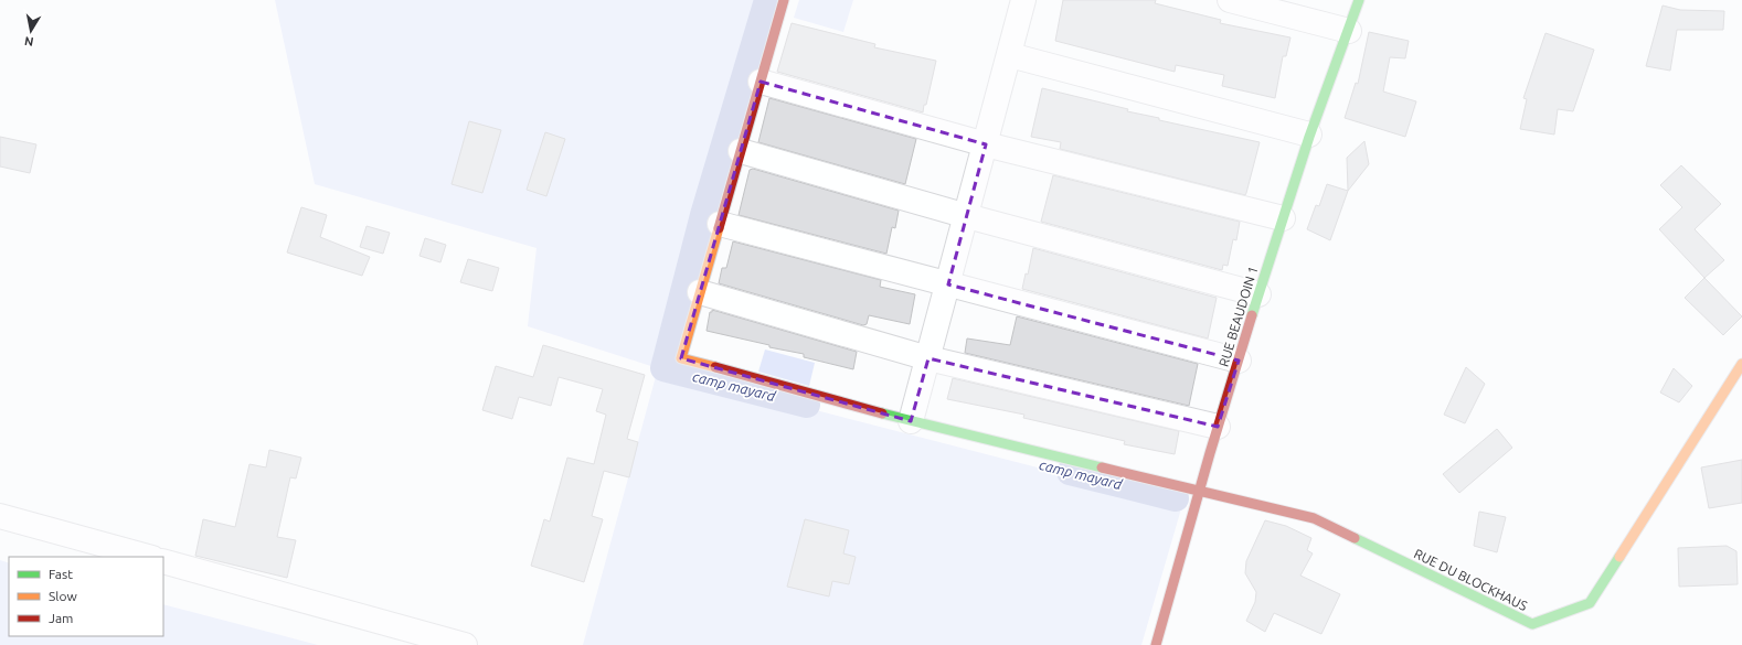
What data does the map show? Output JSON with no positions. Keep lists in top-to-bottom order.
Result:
{
  "streets": {
    "street": ["RUE BEAUDOIN 1", "RUE DU BLOCKHAUS"]
  },
  "crossings": [
    ["RUE BEAUDOIN 1", "RUE DU BLOCKHAUS"]
  ],
  "water": ["camp mayard"],
  "legend": ["Fast", "Slow", "Jam"],
  "north": "bottom"
}
